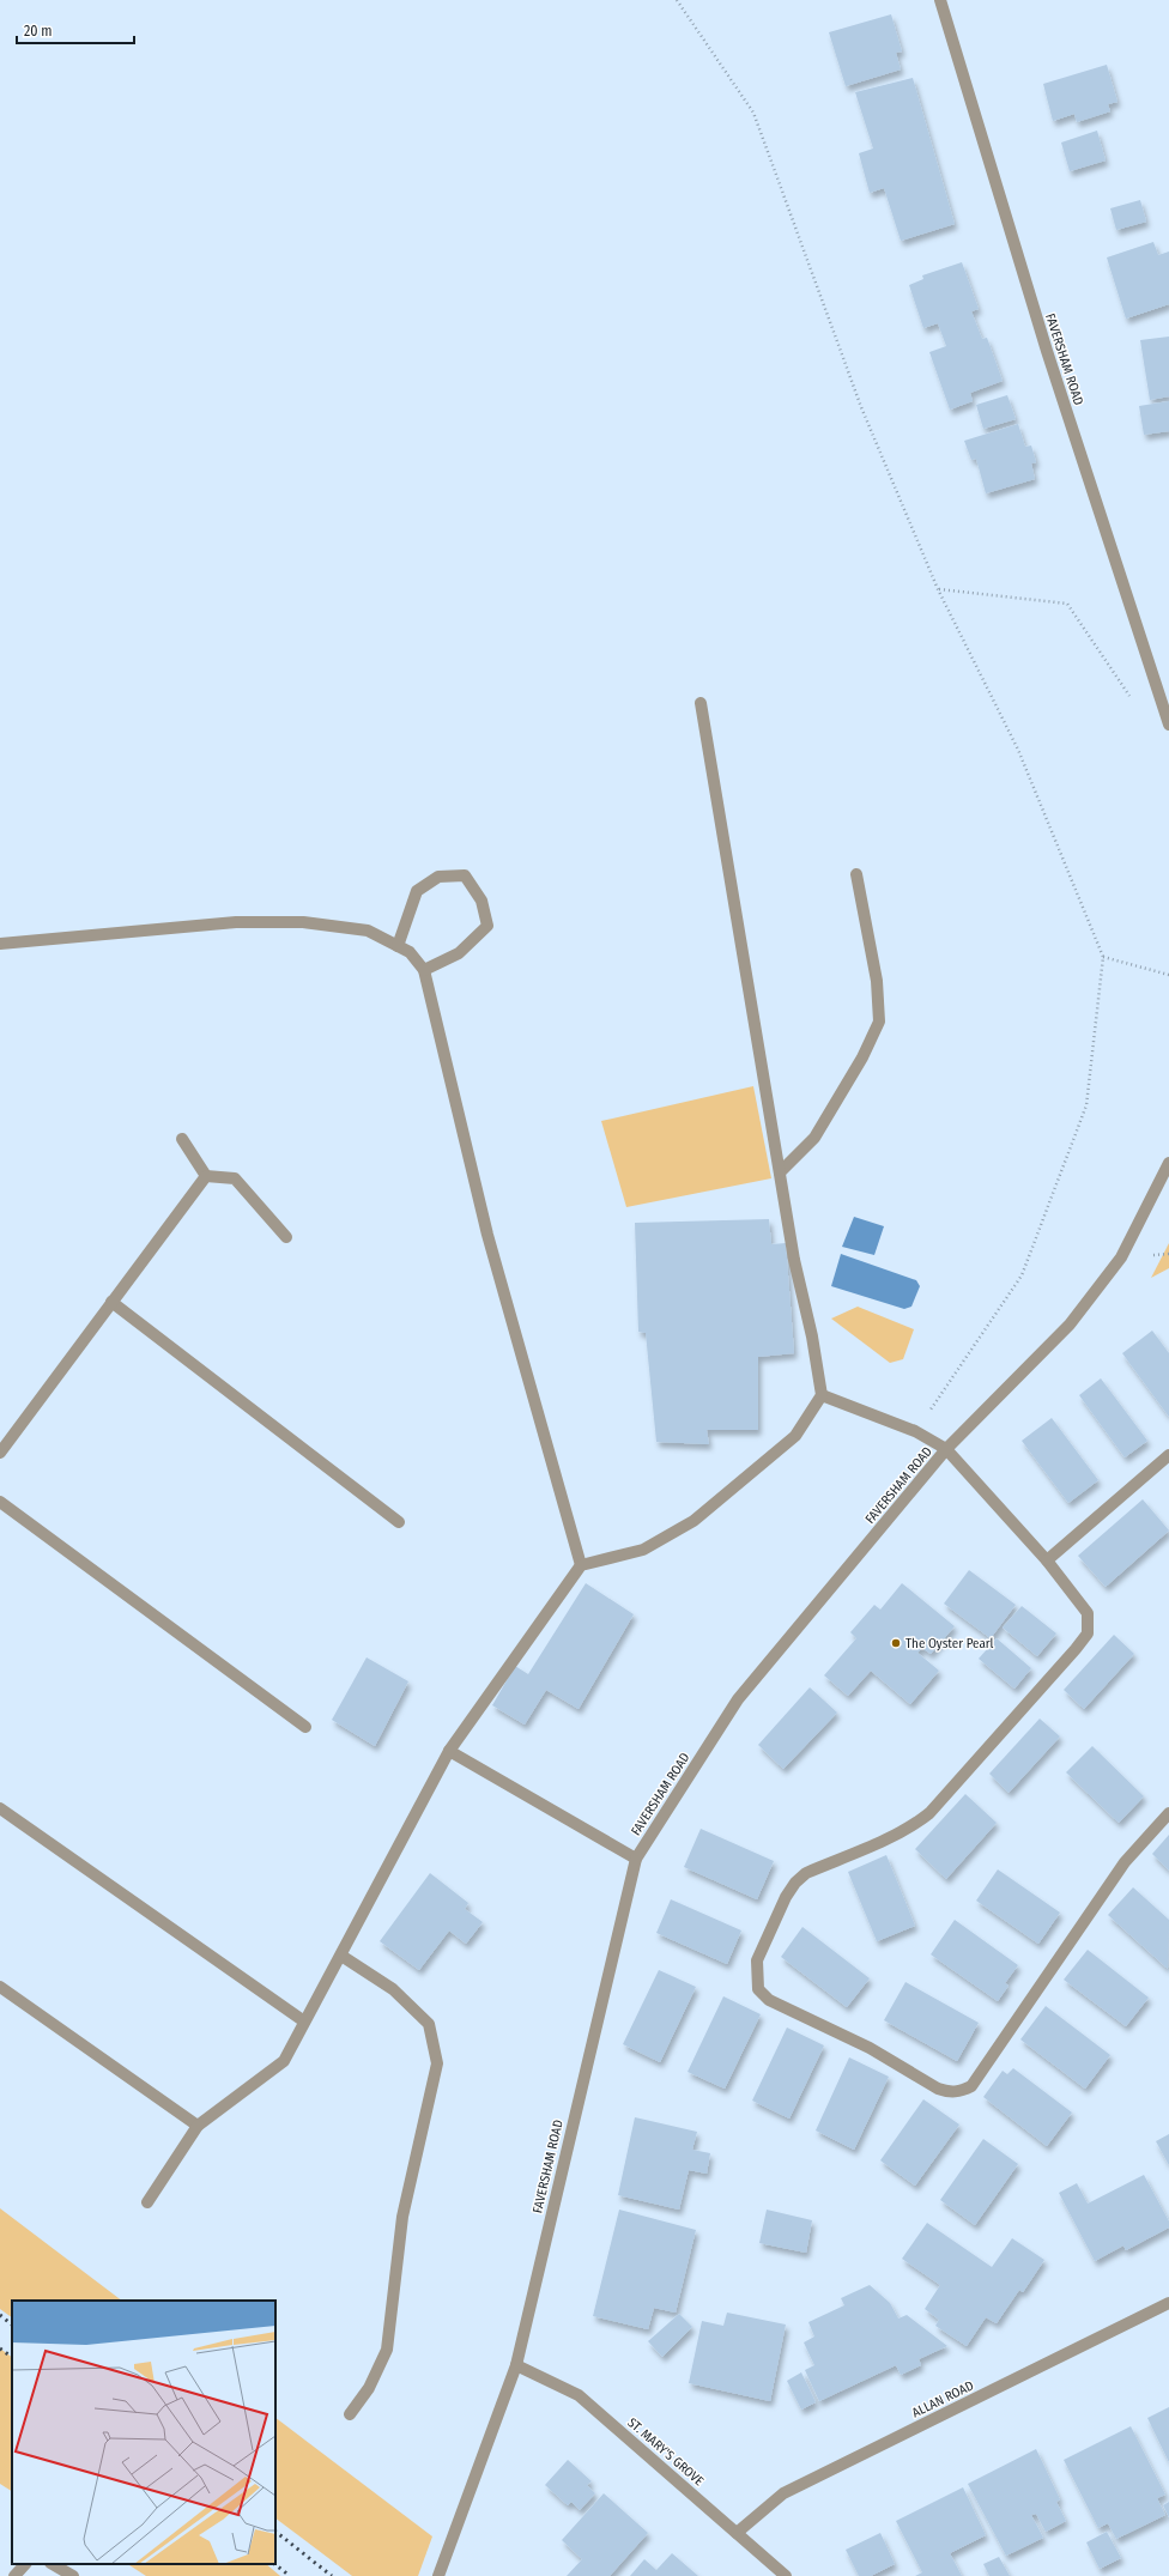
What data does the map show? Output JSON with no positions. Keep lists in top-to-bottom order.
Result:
{
  "streets": {
    "street": ["FAVERSHAM ROAD", "ALLAN ROAD", "ST. MARY'S GROVE"]
  },
  "crossings": [
    ["FAVERSHAM ROAD", "ST. MARY'S GROVE"],
    ["ALLAN ROAD", "ST. MARY'S GROVE"]
  ],
  "places": ["The Oyster Pearl"],
  "scale_bar": "20 m"
}
